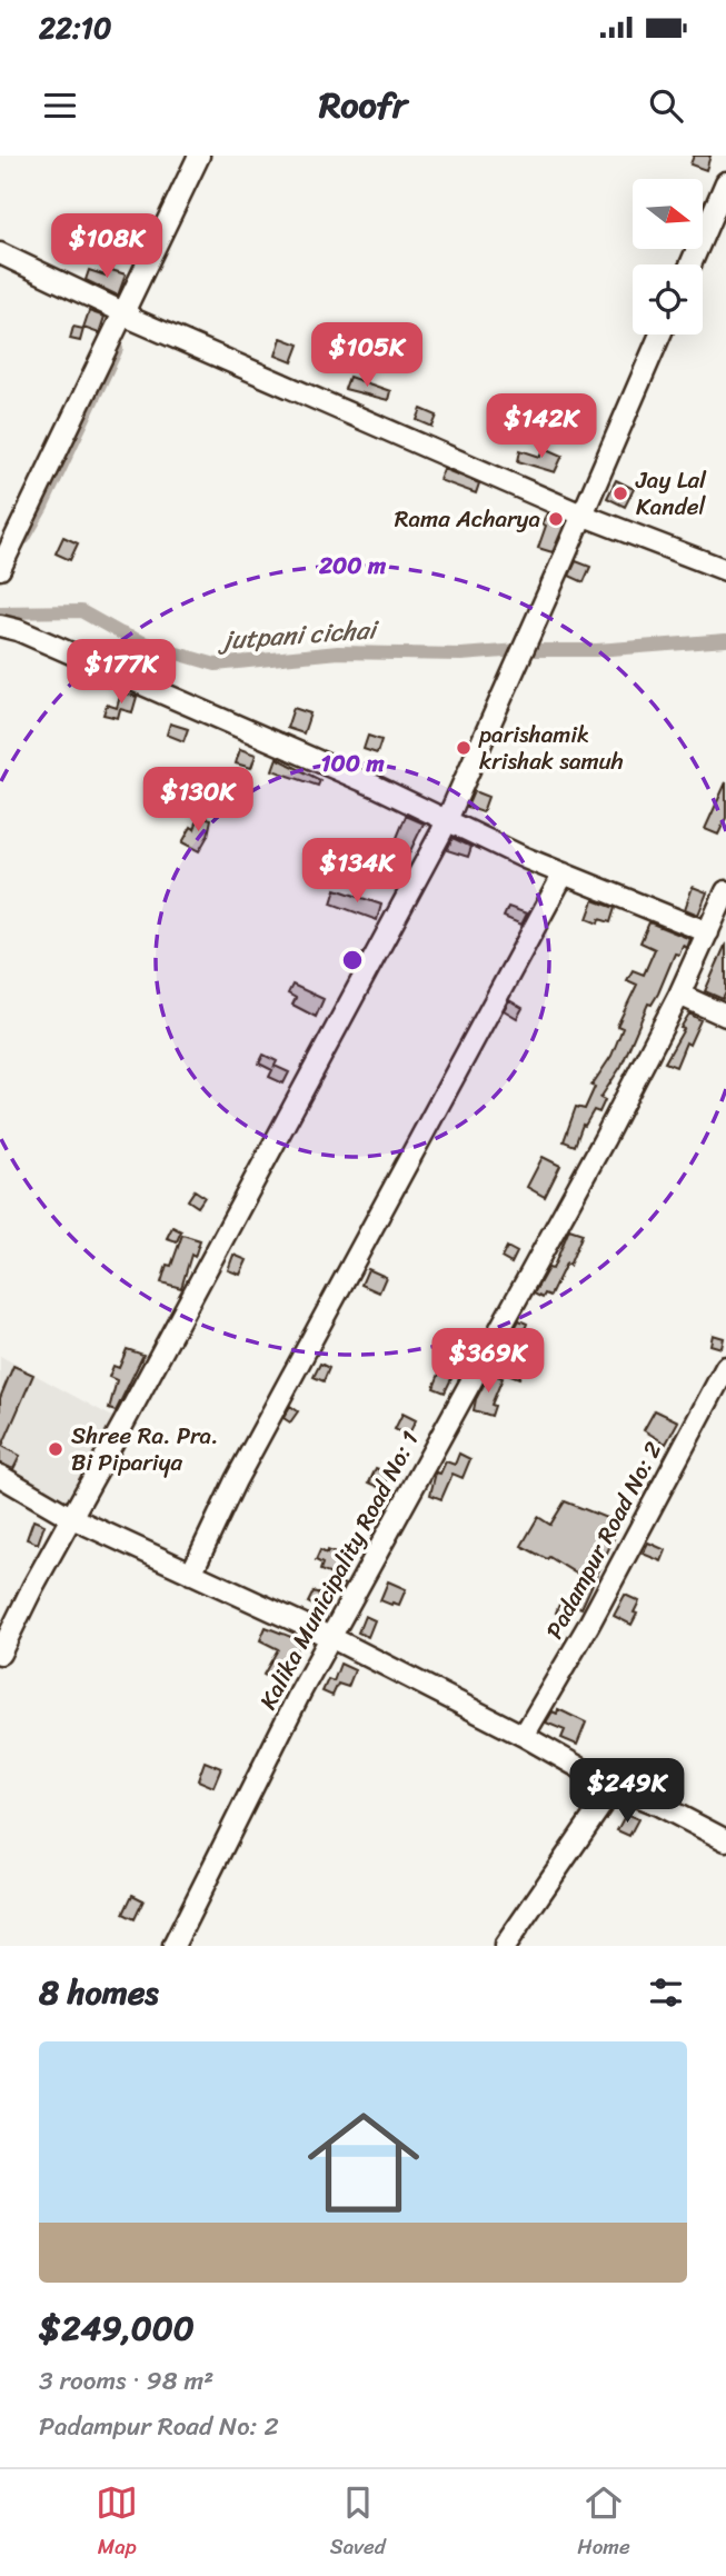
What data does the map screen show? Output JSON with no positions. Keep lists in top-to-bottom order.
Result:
{
  "streets": {
    "street": ["Padampur Road No: 2", "Kalika Municipality Road No: 1"]
  },
  "water": ["jutpani cichai"],
  "places": [
    "Jay Lal Kandel",
    "Rama Acharya",
    "parishamik krishak samuh",
    "Shree Ra. Pra. Bi Pipariya"
  ],
  "north": "right",
  "page": {
    "status": "22:10",
    "header": "Roofr",
    "price": [
      "$108K",
      "$105K",
      "$142K",
      "$177K",
      "$130K",
      "$134K",
      "$369K",
      "$249K"
    ],
    "heading": "8 homes",
    "list": [
      {
        "name": "$249,000",
        "note": "3 rooms · 98 m² · Padampur Road No: 2"
      }
    ],
    "tabs": ["Map", "Saved", "Home"]
  },
  "rings": ["200 m", "100 m"]
}
